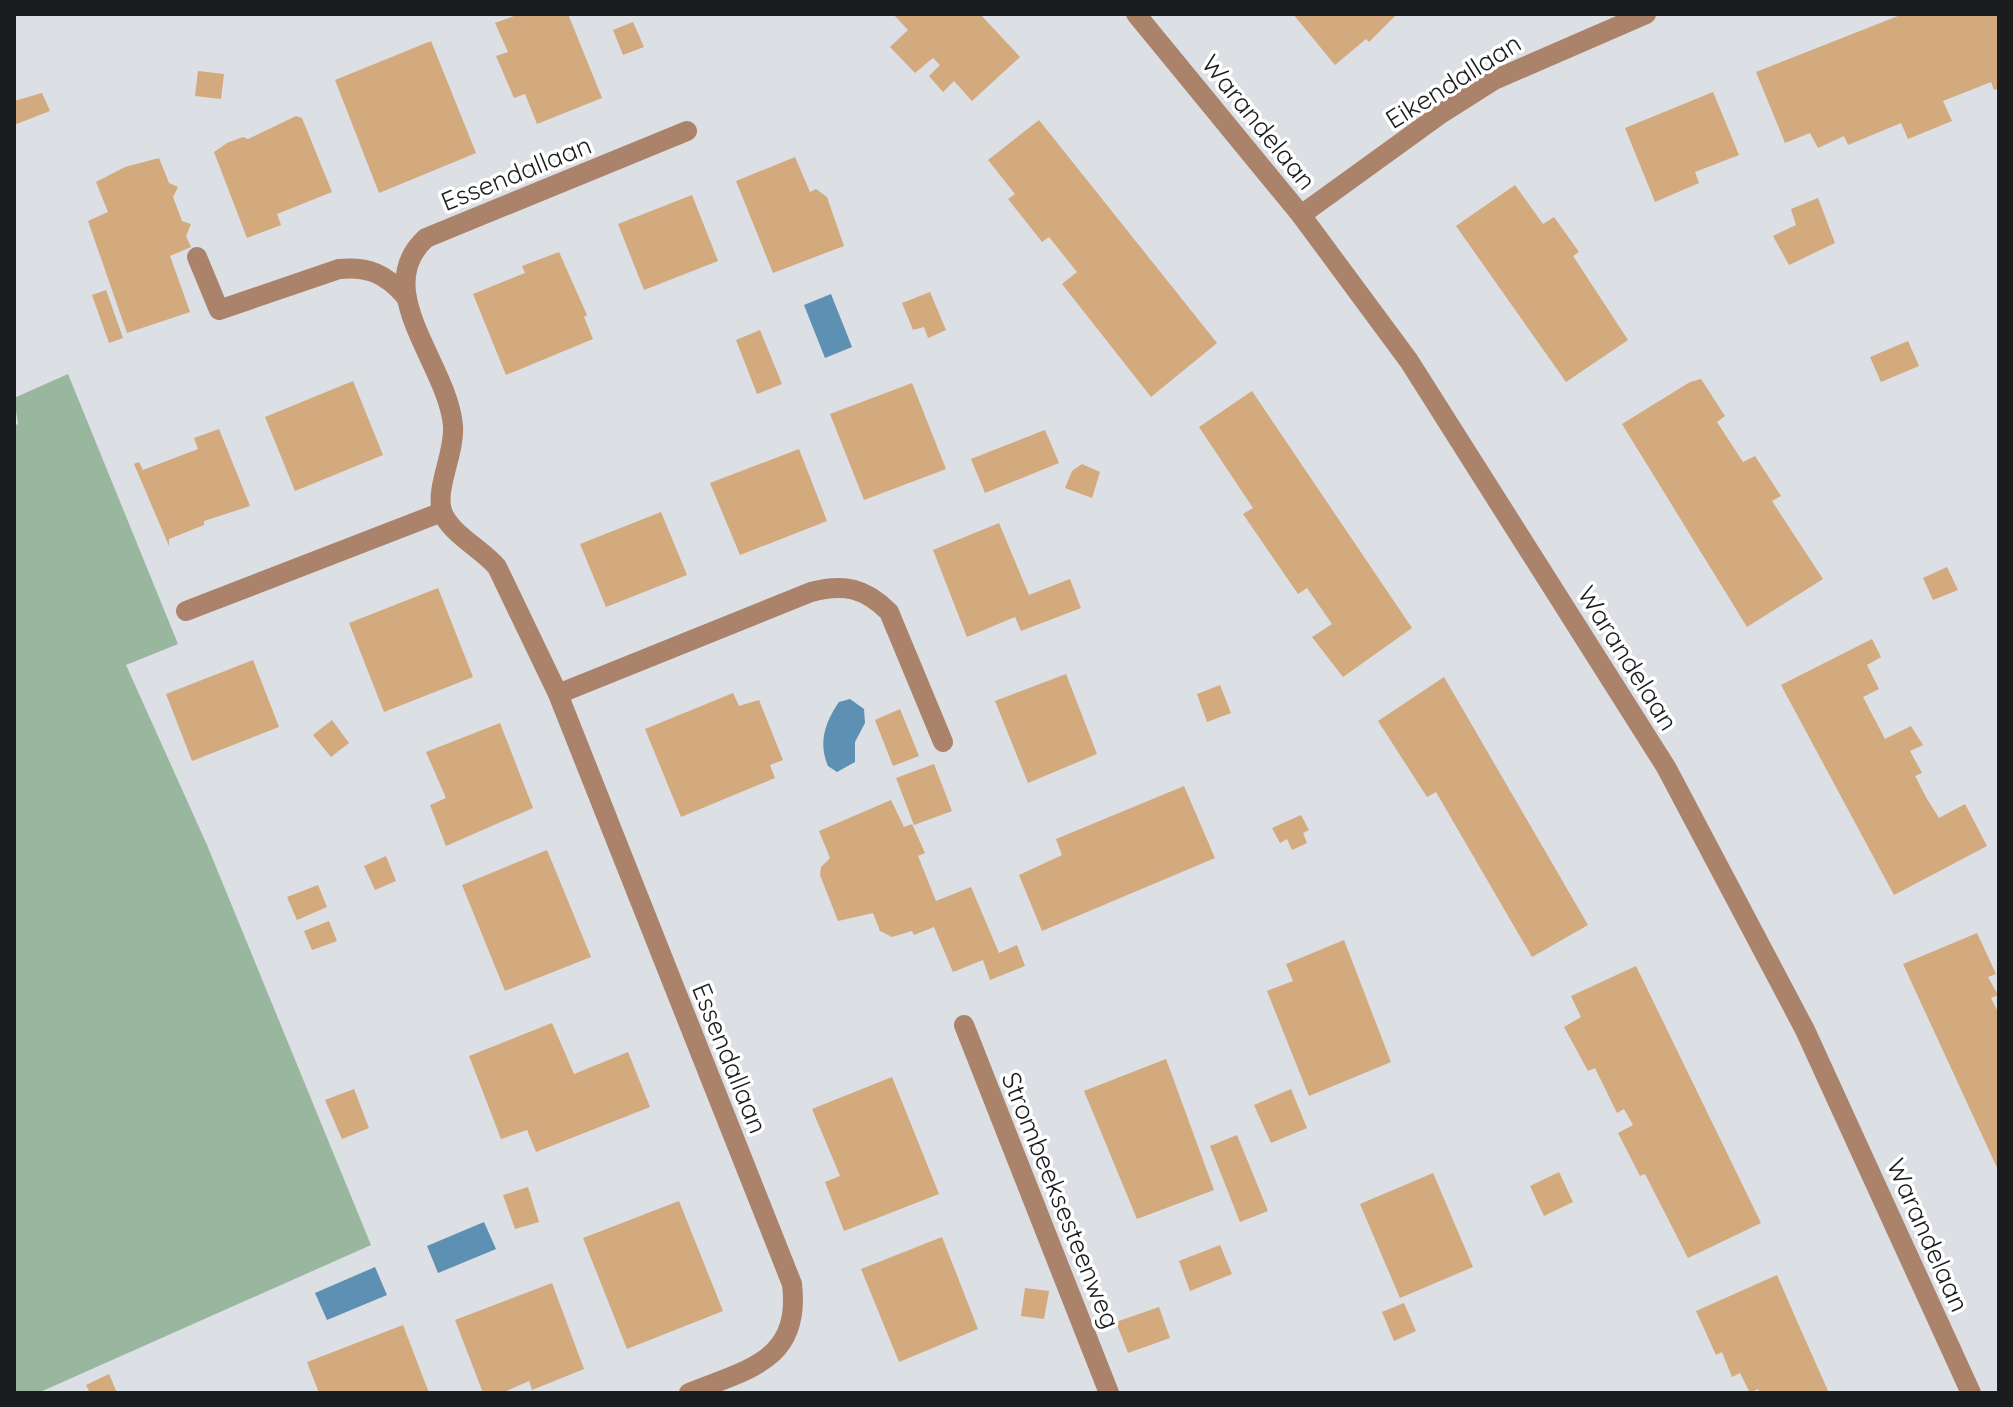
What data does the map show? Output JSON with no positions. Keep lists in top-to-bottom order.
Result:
{
  "streets": {
    "street": [
      "Eikendallaan",
      "Warandelaan",
      "Essendallaan",
      "Strombeeksesteenweg"
    ]
  },
  "crossings": [
    ["Eikendallaan", "Warandelaan"]
  ]
}
